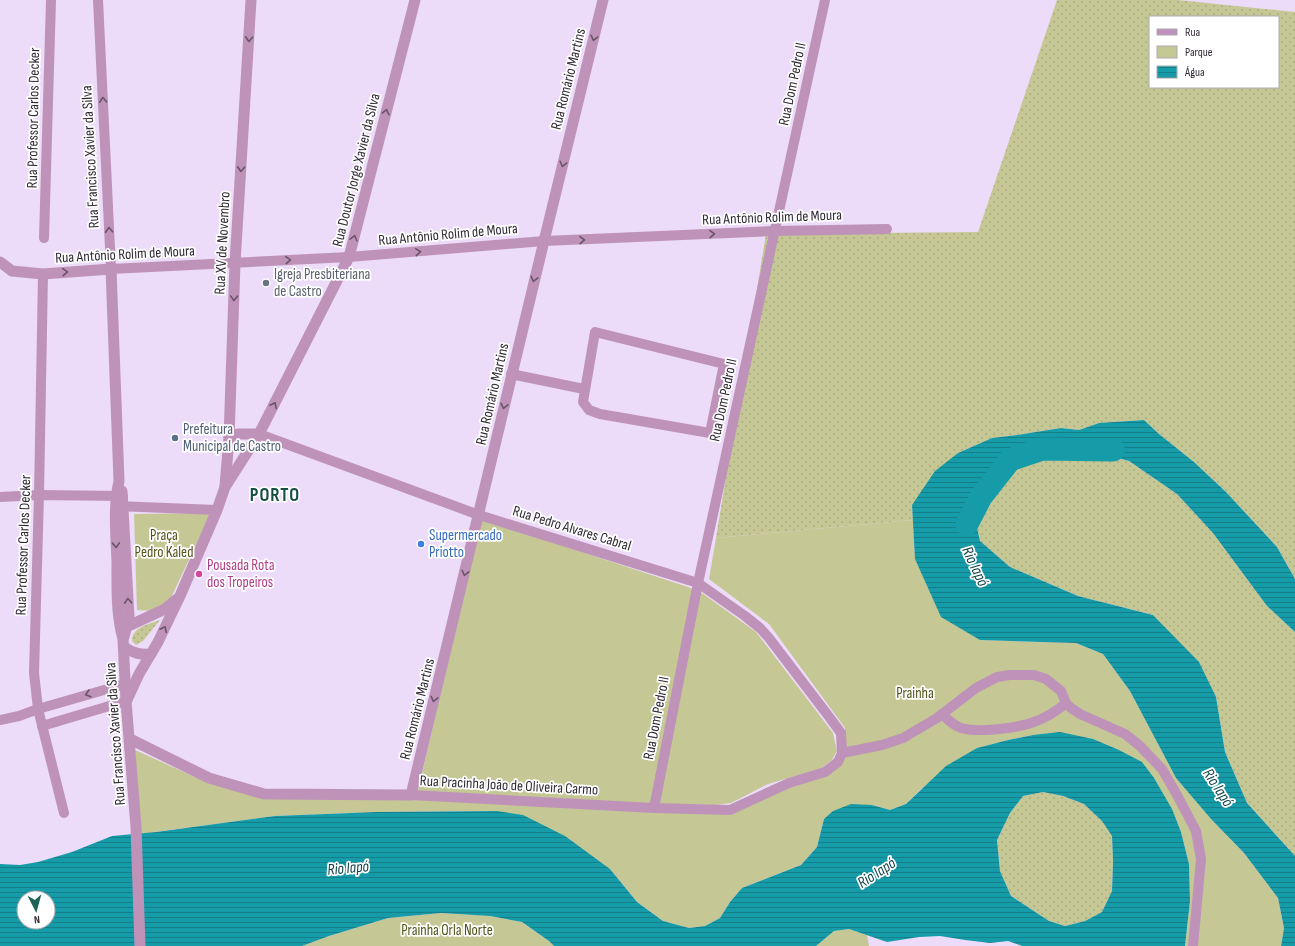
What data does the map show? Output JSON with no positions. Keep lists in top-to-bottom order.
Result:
{
  "streets": {
    "street": [
      "Rua Romário Martins",
      "Rua Dom Pedro II",
      "Rua Professor Carlos Decker",
      "Rua Francisco Xavier da Silva",
      "Rua Doutor Jorge Xavier da Silva",
      "Rua Antônio Rolim de Moura",
      "Rua XV de Novembro",
      "Rua Pedro Alvares Cabral",
      "Rua Pracinha João de Oliveira Carmo"
    ]
  },
  "crossings": [
    ["Rua Romário Martins", "Rua Antônio Rolim de Moura"],
    ["Rua Romário Martins", "Rua Pedro Alvares Cabral"],
    ["Rua Romário Martins", "Rua Pracinha João de Oliveira Carmo"],
    ["Rua Dom Pedro II", "Rua Antônio Rolim de Moura"],
    ["Rua Dom Pedro II", "Rua Pedro Alvares Cabral"],
    ["Rua Dom Pedro II", "Rua Pracinha João de Oliveira Carmo"],
    ["Rua Professor Carlos Decker", "Rua Antônio Rolim de Moura"],
    ["Rua Francisco Xavier da Silva", "Rua Antônio Rolim de Moura"],
    ["Rua Francisco Xavier da Silva", "Rua Pracinha João de Oliveira Carmo"],
    ["Rua Doutor Jorge Xavier da Silva", "Rua Antônio Rolim de Moura"],
    ["Rua Doutor Jorge Xavier da Silva", "Rua XV de Novembro"],
    ["Rua Doutor Jorge Xavier da Silva", "Rua Pedro Alvares Cabral"],
    ["Rua Antônio Rolim de Moura", "Rua XV de Novembro"],
    ["Rua Pedro Alvares Cabral", "Rua Pracinha João de Oliveira Carmo"]
  ],
  "one_way": [
    "Rua Romário Martins",
    "Rua Doutor Jorge Xavier da Silva",
    "Rua Antônio Rolim de Moura",
    "Rua XV de Novembro"
  ],
  "districts": ["PORTO"],
  "water": ["Rio Iapó"],
  "parks": ["Praça Pedro Kaled", "Prainha", "Prainha Orla Norte"],
  "places": [
    "Igreja Presbiteriana de Castro",
    "Prefeitura Municipal de Castro",
    "Supermercado Priotto",
    "Pousada Rota dos Tropeiros"
  ],
  "legend": ["Rua", "Parque", "Água"],
  "north": "bottom"
}
